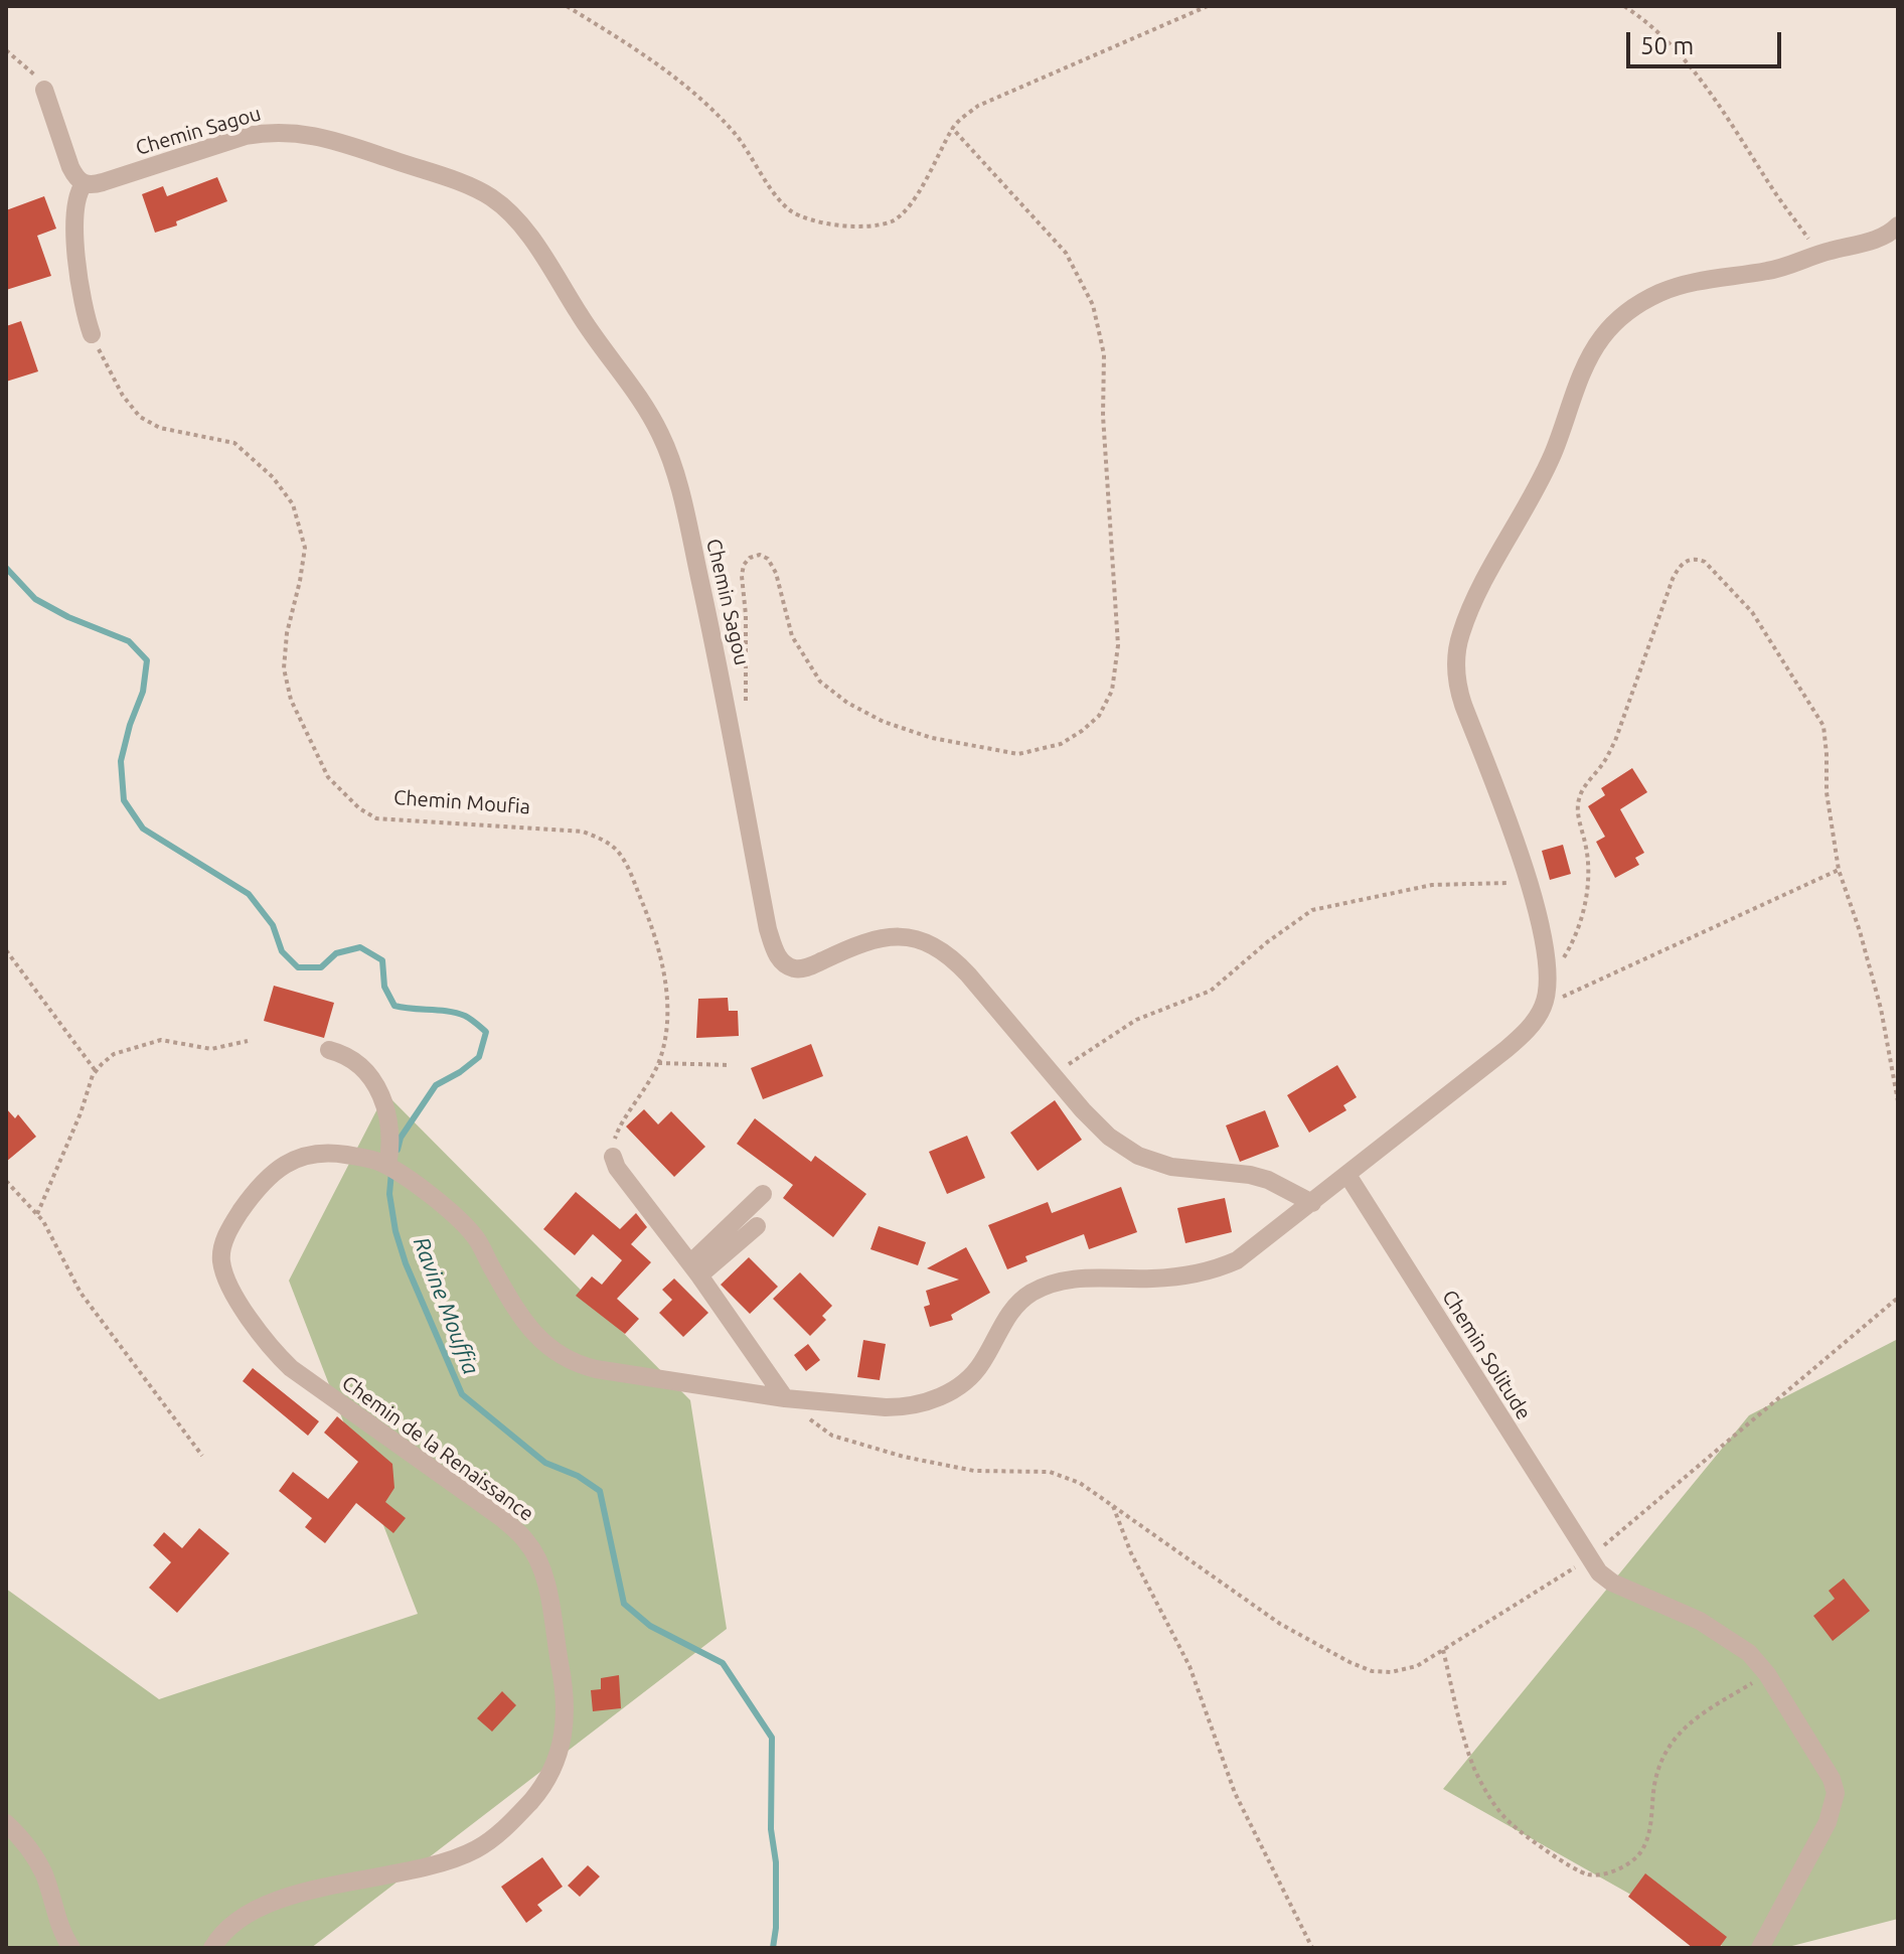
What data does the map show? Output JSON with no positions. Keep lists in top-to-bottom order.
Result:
{
  "streets": {
    "street": ["Chemin Sagou", "Chemin Solitude", "Chemin de la Renaissance"],
    "path": ["Chemin Moufia"]
  },
  "crossings": [
    ["Chemin Sagou", "Chemin de la Renaissance"],
    ["Chemin Solitude", "Chemin de la Renaissance"]
  ],
  "water": ["Ravine Mouffia"],
  "scale_bar": "50 m"
}
